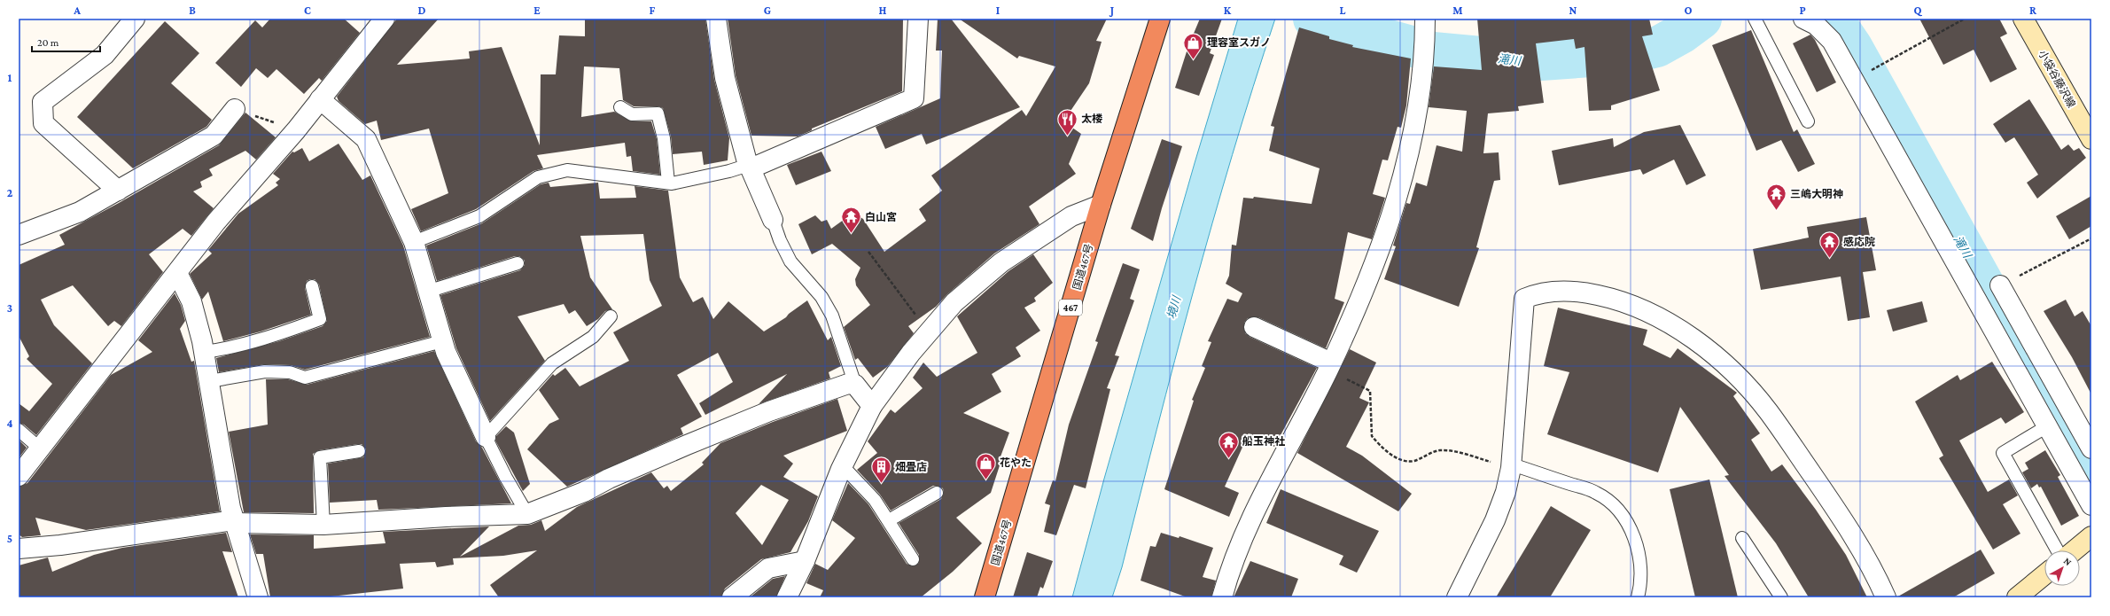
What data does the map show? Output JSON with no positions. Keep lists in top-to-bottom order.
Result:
{
  "streets": {
    "highway": ["国道467号", "467"],
    "main road": ["小袋谷藤沢線"]
  },
  "water": ["滝川", "境川"],
  "places": {
    "shop": ["理容室スガノ", "花やた"],
    "restaurant": ["太楼"],
    "temple": [
      "三嶋大明神",
      "白山宮",
      "感応院",
      "船玉神社"
    ],
    "building": ["畑畳店"]
  },
  "scale_bar": "20 m",
  "north": "top right",
  "grid": {
    "columns": [
      "A",
      "B",
      "C",
      "D",
      "E",
      "F",
      "G",
      "H",
      "I",
      "J",
      "K",
      "L",
      "M",
      "N",
      "O",
      "P",
      "Q",
      "R"
    ],
    "rows": [
      "1",
      "2",
      "3",
      "4",
      "5"
    ]
  }
}
